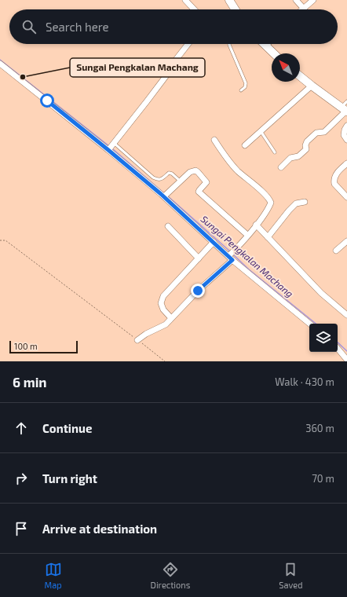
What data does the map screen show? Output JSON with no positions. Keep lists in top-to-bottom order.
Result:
{
  "water": ["Sungai Pengkalan Machang"],
  "places": ["Sungai Pengkalan Machang"],
  "scale_bar": "100 m",
  "north": "top left",
  "page": {
    "search": "Search here",
    "scale": "100 m",
    "heading": ["6 min", "Walk · 430 m"],
    "list": [
      ["Continue", "360 m"],
      ["Turn right", "70 m"],
      "Arrive at destination"
    ],
    "nav": ["Map", "Directions", "Saved"]
  }
}
